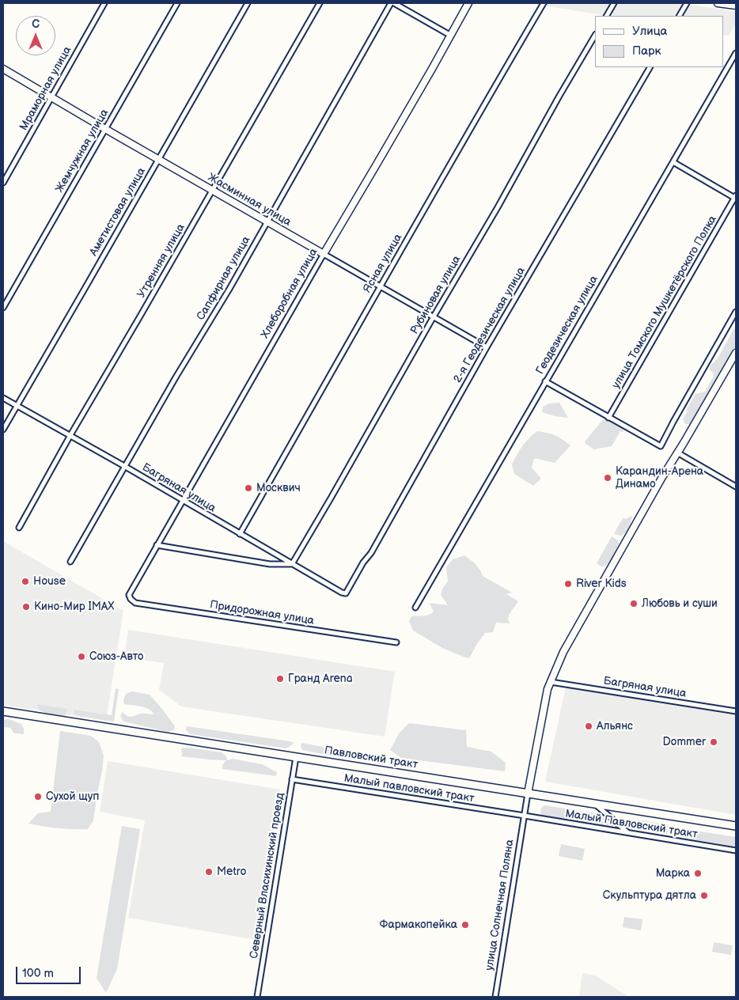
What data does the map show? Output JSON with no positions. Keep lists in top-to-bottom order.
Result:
{
  "streets": {
    "main road": ["Павловский тракт"],
    "street": [
      "Мраморная улица",
      "Жемчужная улица",
      "Жасминная улица",
      "Аметистовая улица",
      "Утренняя улица",
      "Ясная улица",
      "Сапфирная улица",
      "Хлеборобная улица",
      "Рубиновая улица",
      "улица Томского Мушкетёрского Полка",
      "2-я Геодезическая улица",
      "Геодезическая улица",
      "Багряная улица",
      "Придорожная улица",
      "Малый павловский тракт",
      "Малый Павловский тракт",
      "Северный Власихинский проезд",
      "улица Солнечная Поляна"
    ]
  },
  "crossings": [
    ["Мраморная улица", "Жасминная улица"],
    ["Жемчужная улица", "Жасминная улица"],
    ["Жасминная улица", "Аметистовая улица"],
    ["Жасминная улица", "Утренняя улица"],
    ["Жасминная улица", "Ясная улица"],
    ["Жасминная улица", "Сапфирная улица"],
    ["Жасминная улица", "Хлеборобная улица"],
    ["Жасминная улица", "Рубиновая улица"],
    ["Жасминная улица", "2-я Геодезическая улица"],
    ["Аметистовая улица", "Багряная улица"],
    ["Утренняя улица", "Багряная улица"],
    ["Ясная улица", "Багряная улица"],
    ["Сапфирная улица", "Багряная улица"],
    ["Хлеборобная улица", "Багряная улица"],
    ["Хлеборобная улица", "Придорожная улица"],
    ["Рубиновая улица", "Багряная улица"],
    ["2-я Геодезическая улица", "Багряная улица"],
    ["Павловский тракт", "Северный Власихинский проезд"],
    ["Павловский тракт", "улица Солнечная Поляна"],
    ["Малый павловский тракт", "Малый Павловский тракт"],
    ["Малый павловский тракт", "Северный Власихинский проезд"],
    ["Малый павловский тракт", "улица Солнечная Поляна"],
    ["Малый Павловский тракт", "улица Солнечная Поляна"]
  ],
  "places": [
    "Карандин-Арена Динамо",
    "Москвич",
    "House",
    "River Kids",
    "Любовь и суши",
    "Кино-Мир IMAX",
    "Союз-Авто",
    "Гранд Arena",
    "Альянс",
    "Dommer",
    "Сухой щуп",
    "Metro",
    "Марка",
    "Скульптура дятла",
    "Фармакопейка"
  ],
  "legend": ["Улица", "Парк"],
  "scale_bar": "100 m",
  "north": "top"
}
